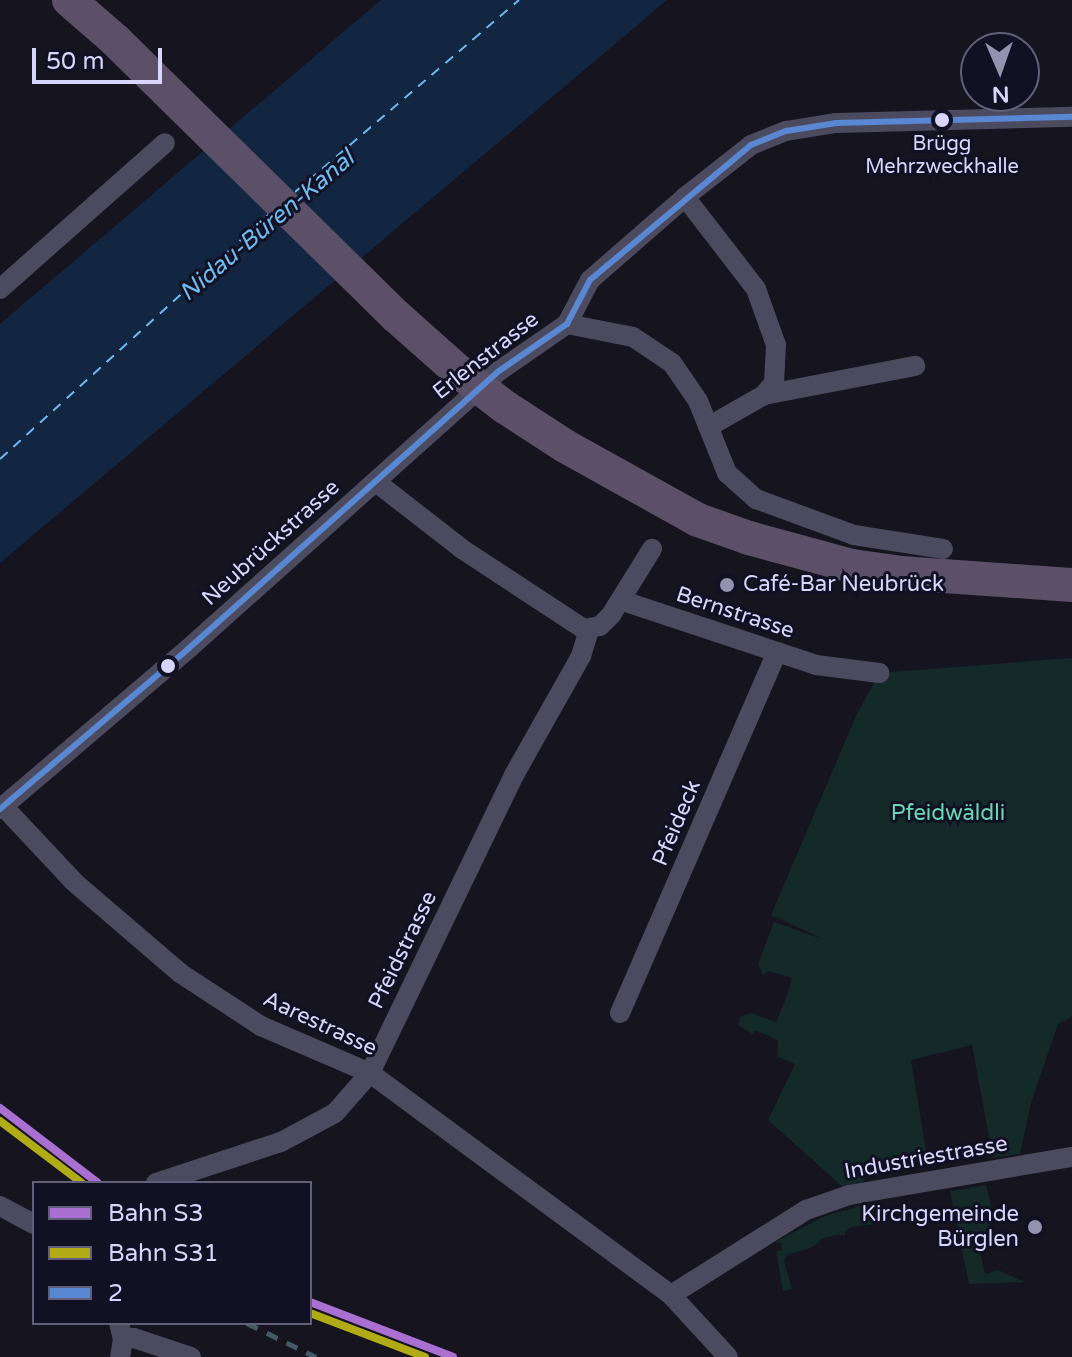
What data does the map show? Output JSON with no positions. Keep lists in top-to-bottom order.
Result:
{
  "streets": {
    "street": [
      "Erlenstrasse",
      "Neubrückstrasse",
      "Bernstrasse",
      "Pfeideck",
      "Pfeidstrasse",
      "Aarestrasse",
      "Industriestrasse"
    ]
  },
  "crossings": [
    ["Erlenstrasse", "Neubrückstrasse"],
    ["Neubrückstrasse", "Aarestrasse"],
    ["Bernstrasse", "Pfeideck"],
    ["Pfeidstrasse", "Aarestrasse"],
    ["Aarestrasse", "Industriestrasse"]
  ],
  "water": ["Nidau-Büren-Kanal"],
  "parks": ["Pfeidwäldli"],
  "places": ["Brügg Mehrzweckhalle", "Café-Bar Neubrück", "Kirchgemeinde Bürglen"],
  "lines": ["transit line 2", "rail line S3", "rail line S31"],
  "legend": ["Bahn S3", "Bahn S31", "2"],
  "scale_bar": "50 m",
  "north": "bottom"
}
